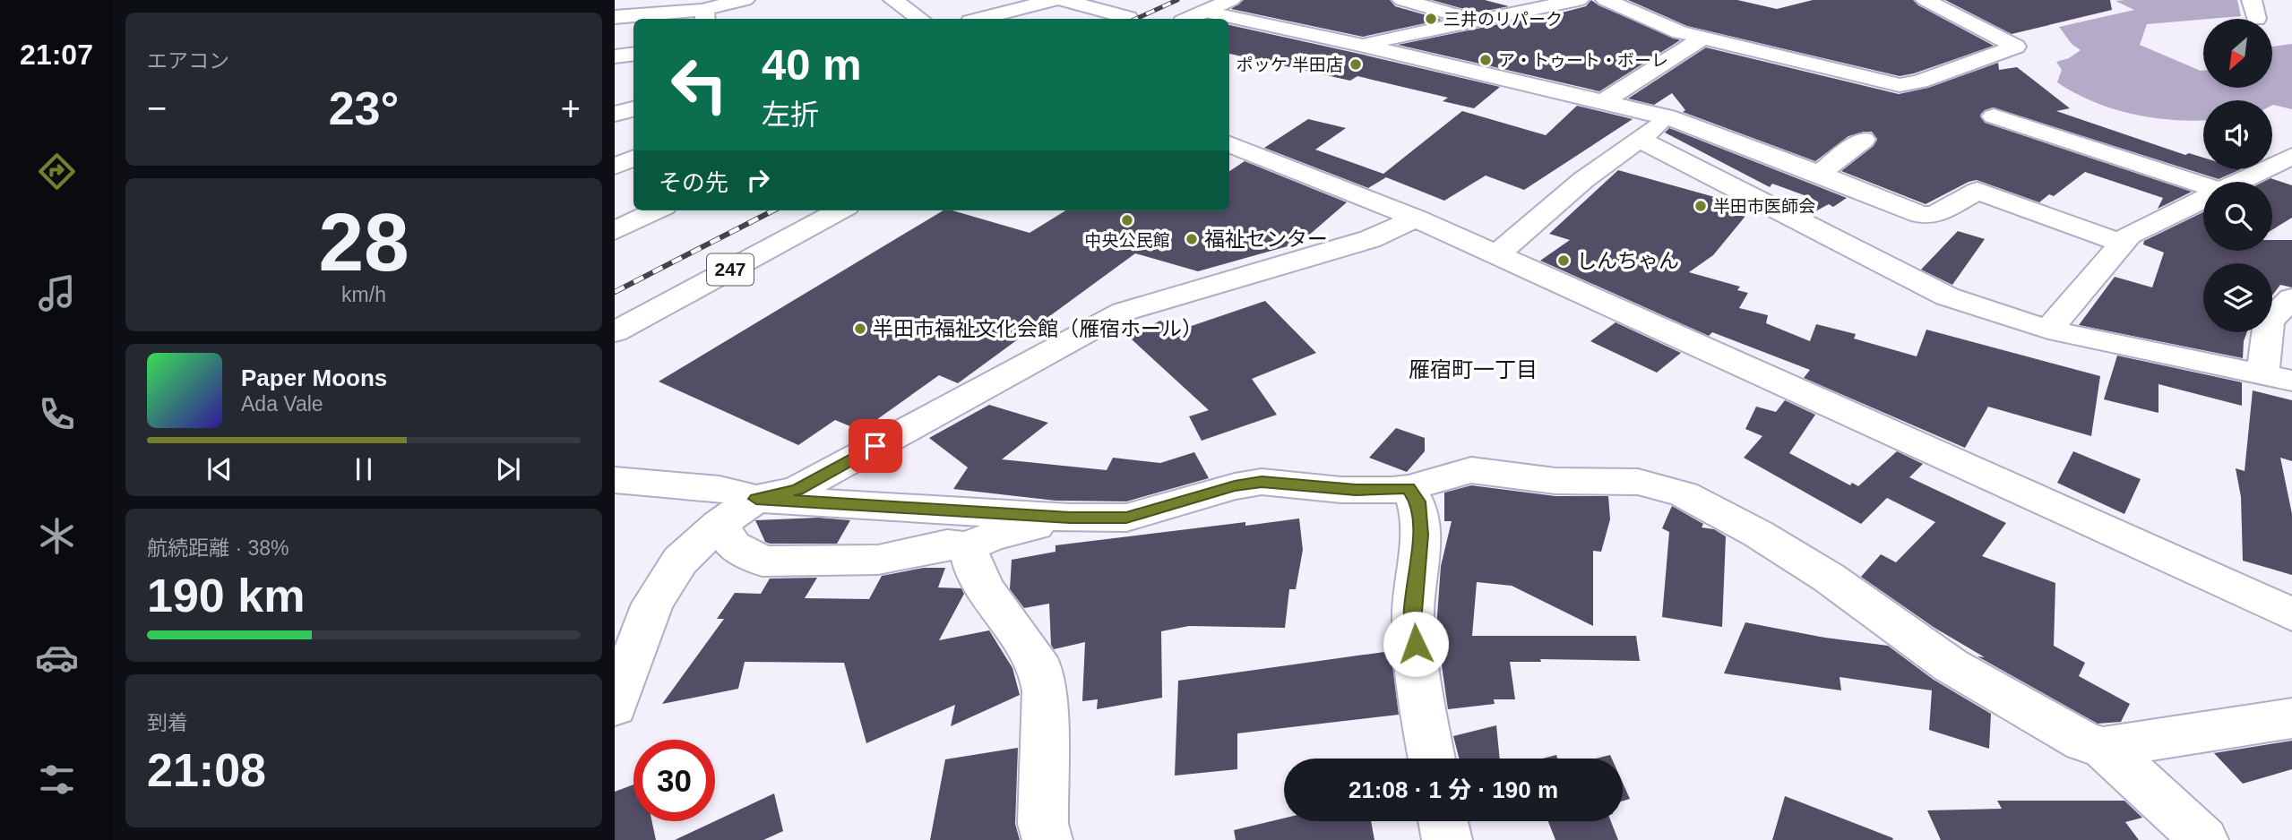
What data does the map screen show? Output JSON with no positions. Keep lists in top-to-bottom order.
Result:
{
  "streets": {
    "main road": ["247"]
  },
  "districts": ["雁宿町一丁目"],
  "places": [
    "三井のリパーク",
    "ア・トゥート・ボーレ",
    "ポッケ 半田店",
    "半田市医師会",
    "中央公民館",
    "福祉センター",
    "しんちゃん",
    "半田市福祉文化会館（雁宿ホール）"
  ],
  "north": "bottom left",
  "page": {
    "tabs": "21:07",
    "tile": [
      "エアコン",
      ["28", "km/h"],
      ["航続距離 · 38%", "190 km"],
      ["到着", "21:08"]
    ],
    "turn": ["40 m", "左折"],
    "heat": ["−", "23°", "+"],
    "then": "その先",
    "song": ["Paper Moons", "Ada Vale"],
    "limit": "30",
    "trip": "21:08 · 1 分 · 190 m"
  }
}
